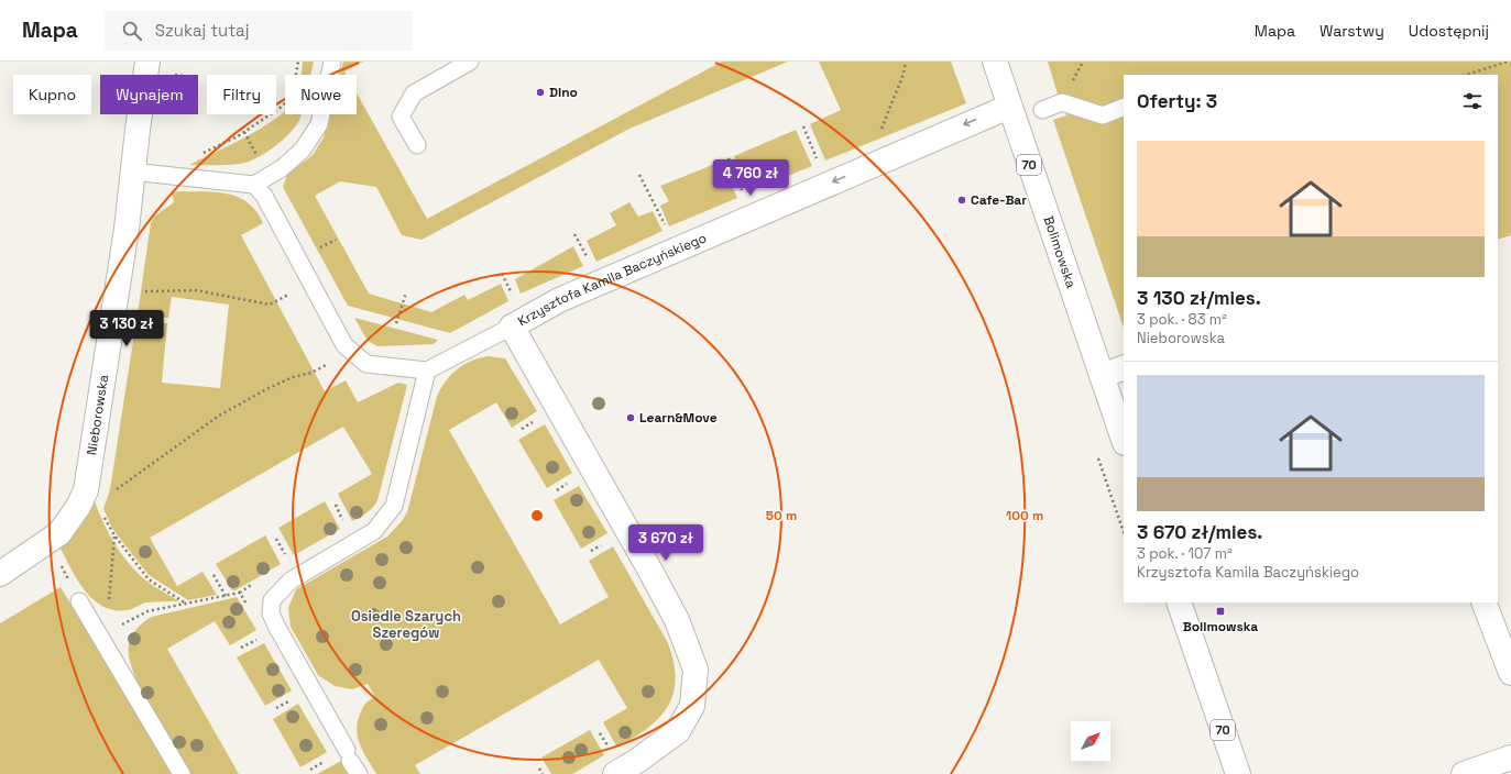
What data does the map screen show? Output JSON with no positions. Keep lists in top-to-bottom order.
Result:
{
  "streets": {
    "street": [
      "70",
      "Bolimowska",
      "Krzysztofa Kamila Baczyńskiego",
      "Nieborowska"
    ]
  },
  "crossings": [
    ["Bolimowska", "Krzysztofa Kamila Baczyńskiego"]
  ],
  "one_way": ["Krzysztofa Kamila Baczyńskiego"],
  "districts": ["Osiedle Szarych Szeregów"],
  "places": {
    "other": ["Dino", "Cafe-Bar", "Learn&Move"],
    "transit": ["Bolimowska"]
  },
  "north": "top right",
  "page": {
    "header": "Mapa",
    "search": "Szukaj tutaj",
    "nav": ["Mapa", "Warstwy", "Udostępnij"],
    "chip": [
      "Kupno",
      "Wynajem",
      "Filtry",
      "Nowe"
    ],
    "heading": "Oferty: 3",
    "list": [
      {
        "name": "3 130 zł/mies.",
        "note": "3 pok. · 83 m² · Nieborowska"
      },
      {
        "name": "3 670 zł/mies.",
        "note": "3 pok. · 107 m² · Krzysztofa Kamila Baczyńskiego"
      }
    ],
    "price": ["4 760 zł", "3 130 zł", "3 670 zł"]
  },
  "rings": ["50 m", "100 m"]
}
